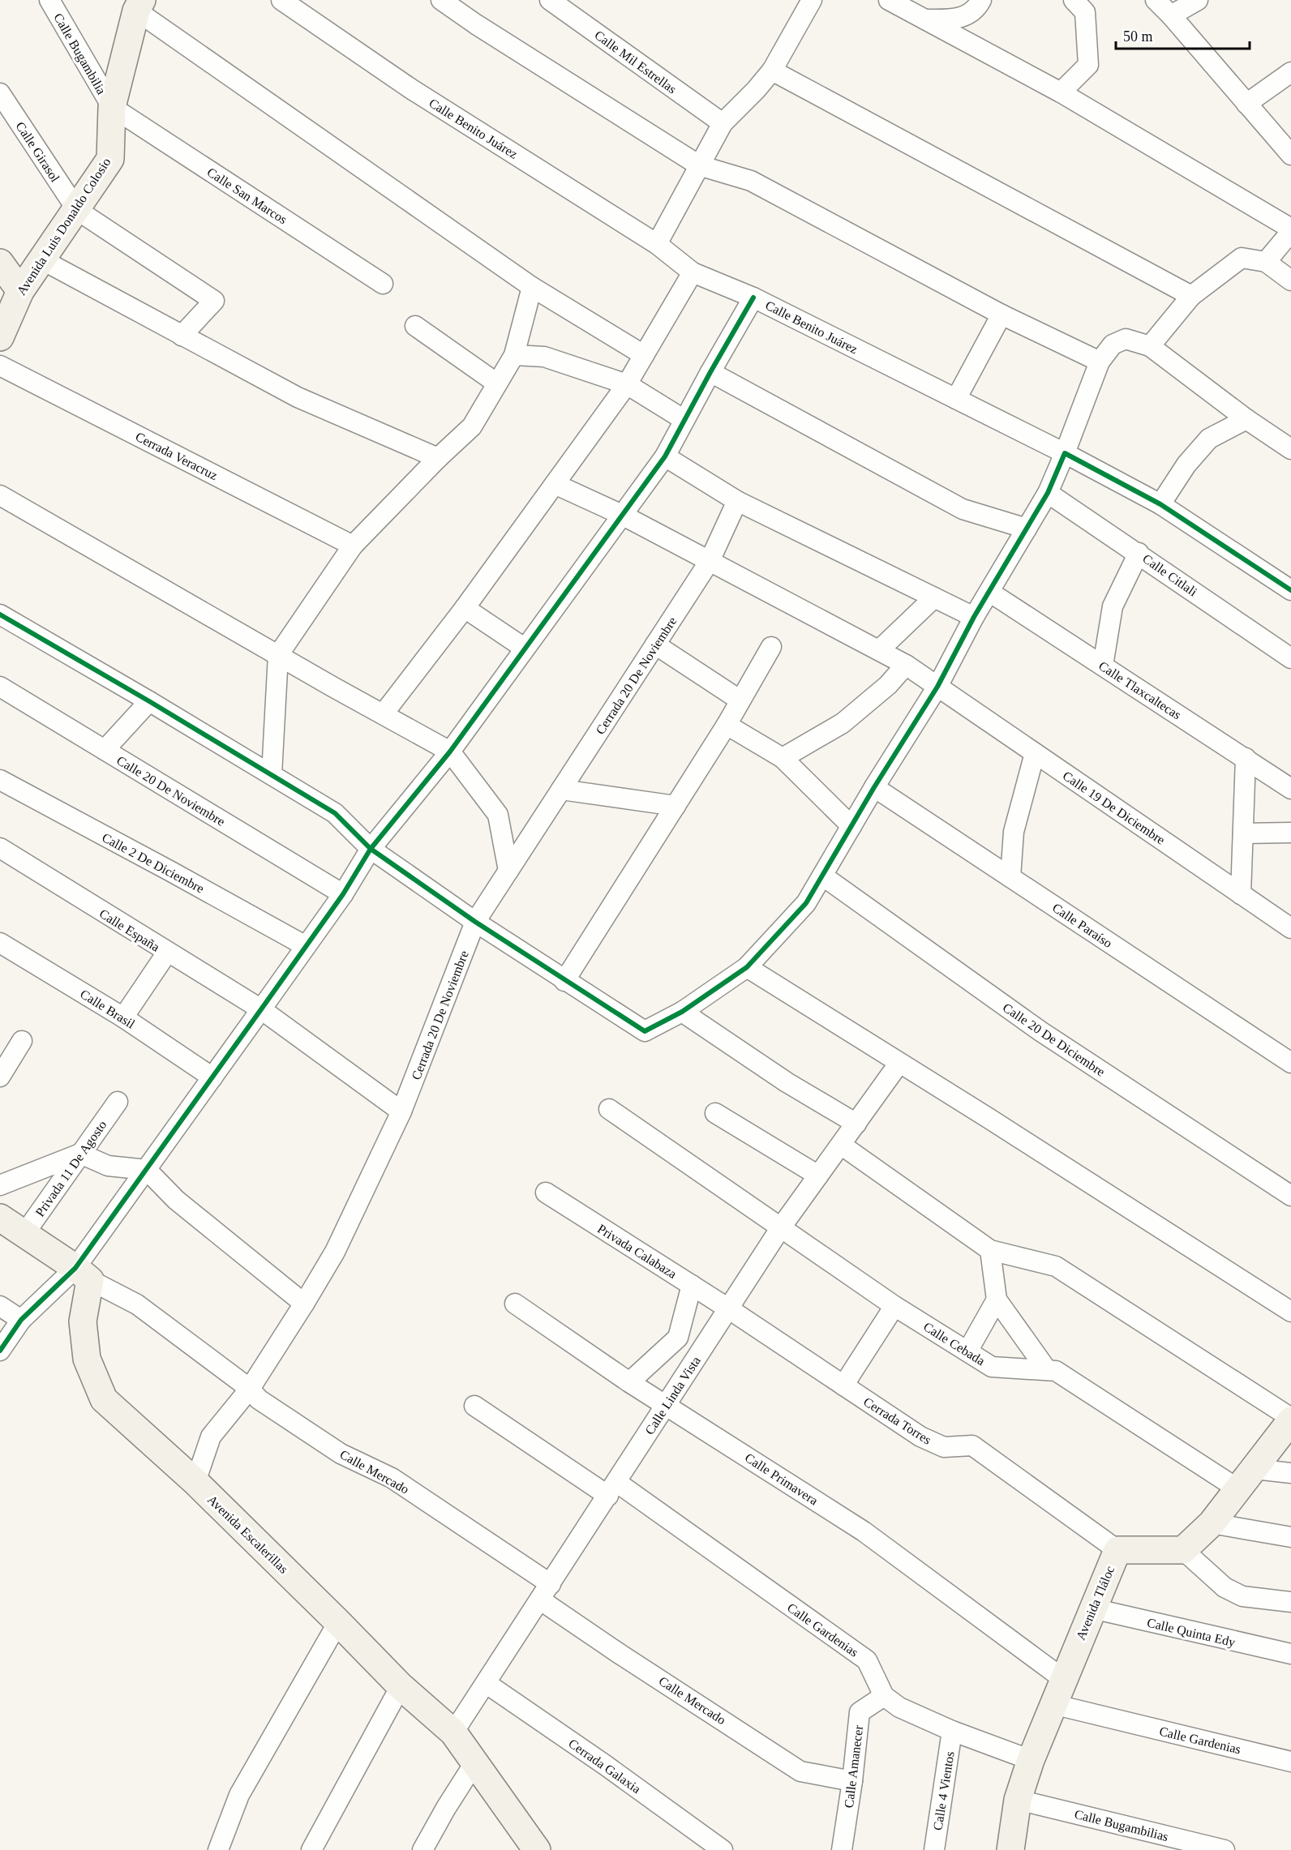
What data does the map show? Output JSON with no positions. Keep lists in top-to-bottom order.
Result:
{
  "streets": {
    "main road": ["Avenida Luis Donaldo Colosio", "Avenida Escalerillas", "Avenida Tláloc"],
    "street": [
      "Calle Bugambilia",
      "Calle Mil Estrellas",
      "Calle Benito Juárez",
      "Calle Girasol",
      "Calle San Marcos",
      "Cerrada Veracruz",
      "Calle Citlali",
      "Cerrada 20 De Noviembre",
      "Calle Tlaxcaltecas",
      "Calle 20 De Noviembre",
      "Calle 19 De Diciembre",
      "Calle 2 De Diciembre",
      "Calle Paraíso",
      "Calle España",
      "Calle Brasil",
      "Calle 20 De Diciembre",
      "Privada 11 De Agosto",
      "Privada Calabaza",
      "Calle Cebada",
      "Calle Linda Vista",
      "Cerrada Torres",
      "Calle Mercado",
      "Calle Primavera",
      "Calle Gardenias",
      "Calle Quinta Edy",
      "Cerrada Galaxia",
      "Calle Amanecer",
      "Calle 4 Vientos",
      "Calle Bugambilias"
    ]
  },
  "crossings": [
    ["Calle Bugambilia", "Calle San Marcos"],
    ["Calle Bugambilia", "Avenida Luis Donaldo Colosio"],
    ["Calle Girasol", "Avenida Luis Donaldo Colosio"],
    ["Calle San Marcos", "Avenida Luis Donaldo Colosio"],
    ["Cerrada 20 De Noviembre", "Calle 19 De Diciembre"],
    ["Cerrada 20 De Noviembre", "Calle España"],
    ["Cerrada 20 De Noviembre", "Calle Mercado"],
    ["Cerrada 20 De Noviembre", "Avenida Escalerillas"],
    ["Privada Calabaza", "Calle Linda Vista"],
    ["Privada Calabaza", "Cerrada Torres"],
    ["Calle Cebada", "Calle Linda Vista"],
    ["Calle Linda Vista", "Cerrada Torres"],
    ["Calle Linda Vista", "Calle Mercado"],
    ["Calle Linda Vista", "Calle Primavera"],
    ["Calle Linda Vista", "Avenida Escalerillas"],
    ["Calle Linda Vista", "Calle Gardenias"],
    ["Calle Linda Vista", "Cerrada Galaxia"],
    ["Cerrada Torres", "Avenida Tláloc"],
    ["Calle Mercado", "Avenida Escalerillas"],
    ["Calle Mercado", "Calle Amanecer"],
    ["Calle Primavera", "Avenida Tláloc"],
    ["Avenida Tláloc", "Calle Gardenias"],
    ["Avenida Tláloc", "Calle Quinta Edy"],
    ["Avenida Tláloc", "Calle Bugambilias"],
    ["Calle Gardenias", "Calle Amanecer"]
  ],
  "scale_bar": "50 m"
}
